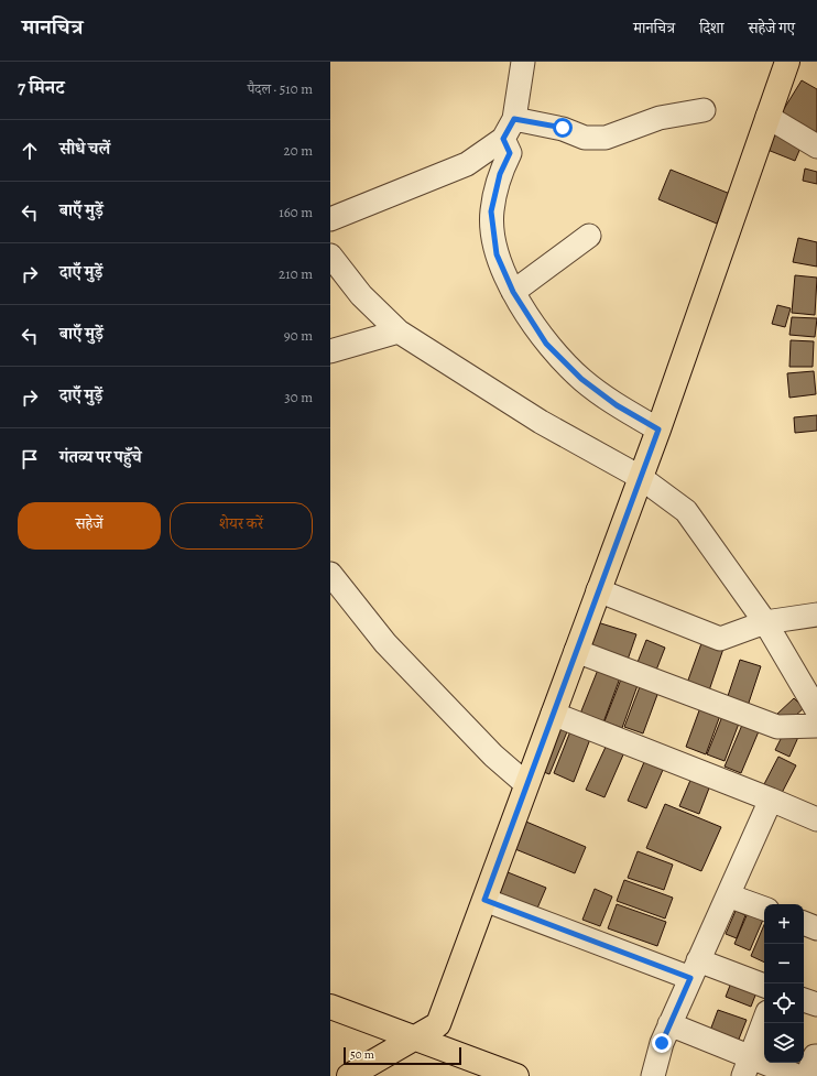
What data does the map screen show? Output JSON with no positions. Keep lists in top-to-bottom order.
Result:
{
  "scale_bar": "50 m",
  "page": {
    "header": "मानचित्र",
    "nav": ["मानचित्र", "दिशा", "सहेजे गए"],
    "heading": ["7 मिनट", "पैदल · 510 m"],
    "list": [
      ["सीधे चलें", "20 m"],
      ["बाएँ मुड़ें", "160 m"],
      ["दाएँ मुड़ें", "210 m"],
      ["बाएँ मुड़ें", "90 m"],
      ["दाएँ मुड़ें", "30 m"],
      "गंतव्य पर पहुँचे"
    ],
    "buttons": ["सहेजें", "शेयर करें"],
    "map_buttons": ["+", "−"],
    "scale": "50 m"
  }
}
